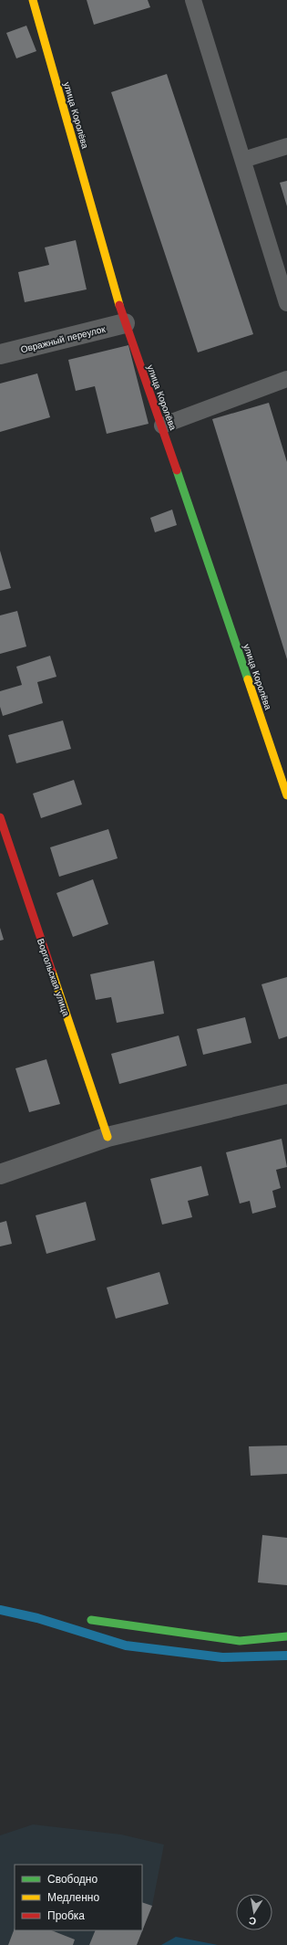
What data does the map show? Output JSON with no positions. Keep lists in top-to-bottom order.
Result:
{
  "streets": {
    "street": ["улица Королёва", "Овражный переулок", "Воргольская улица"]
  },
  "crossings": [
    ["улица Королёва", "Овражный переулок"]
  ],
  "legend": ["Свободно", "Медленно", "Пробка"],
  "north": "bottom"
}
